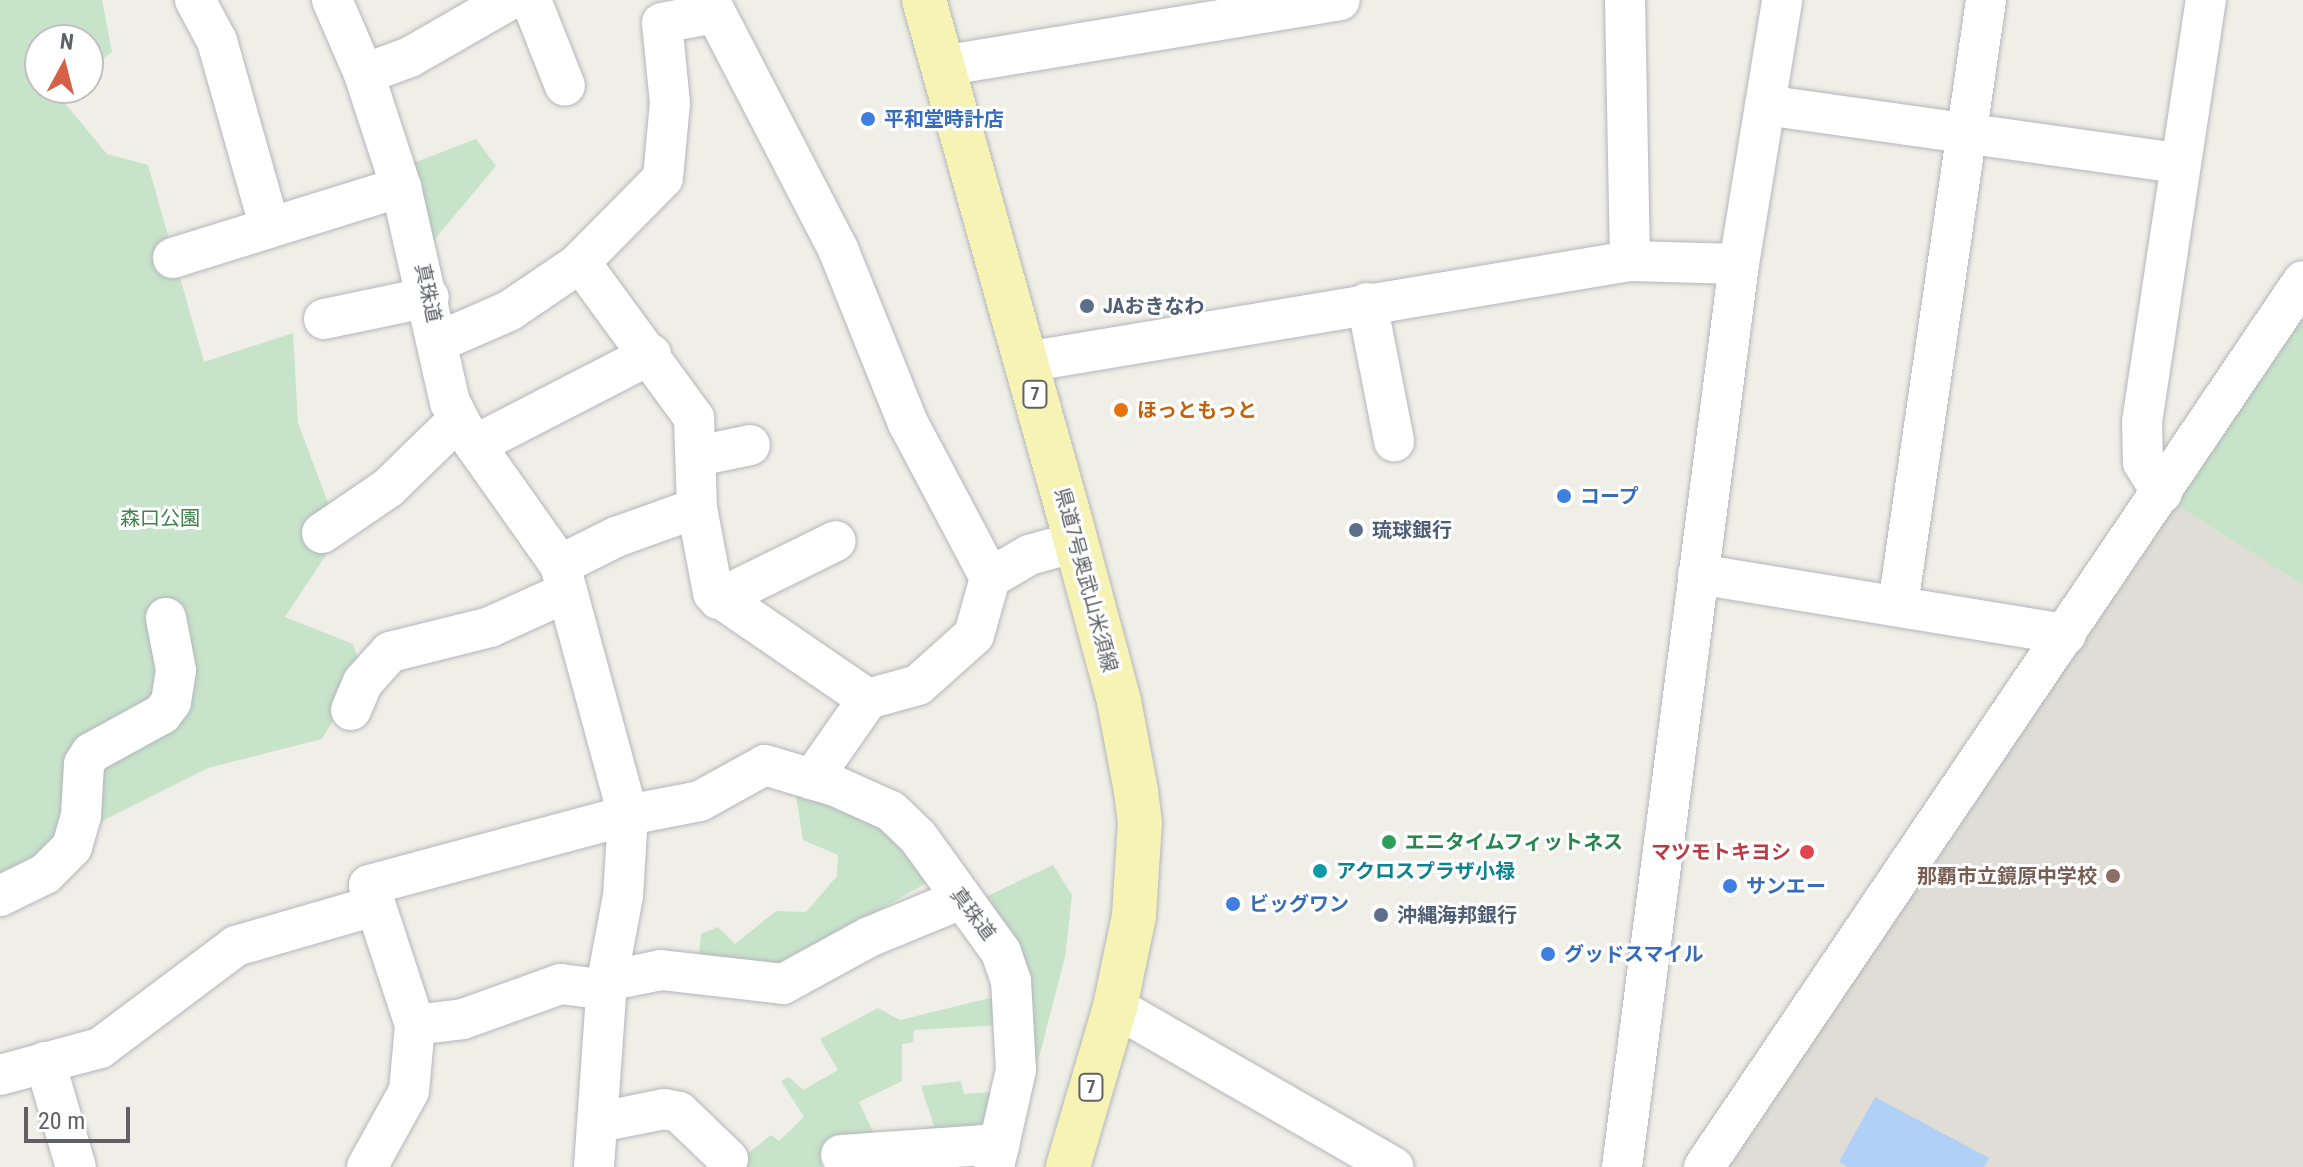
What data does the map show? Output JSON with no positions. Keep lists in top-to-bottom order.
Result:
{
  "streets": {
    "main road": ["7", "県道7号奥武山米須線"],
    "street": ["真珠道"]
  },
  "parks": ["森口公園"],
  "places": [
    "平和堂時計店",
    "JAおきなわ",
    "ほっともっと",
    "コープ",
    "琉球銀行",
    "エニタイムフィットネス",
    "マツモトキヨシ",
    "アクロスプラザ小禄",
    "那覇市立鏡原中学校",
    "サンエー",
    "ビッグワン",
    "沖縄海邦銀行",
    "グッドスマイル"
  ],
  "scale_bar": "20 m",
  "north": "top"
}
